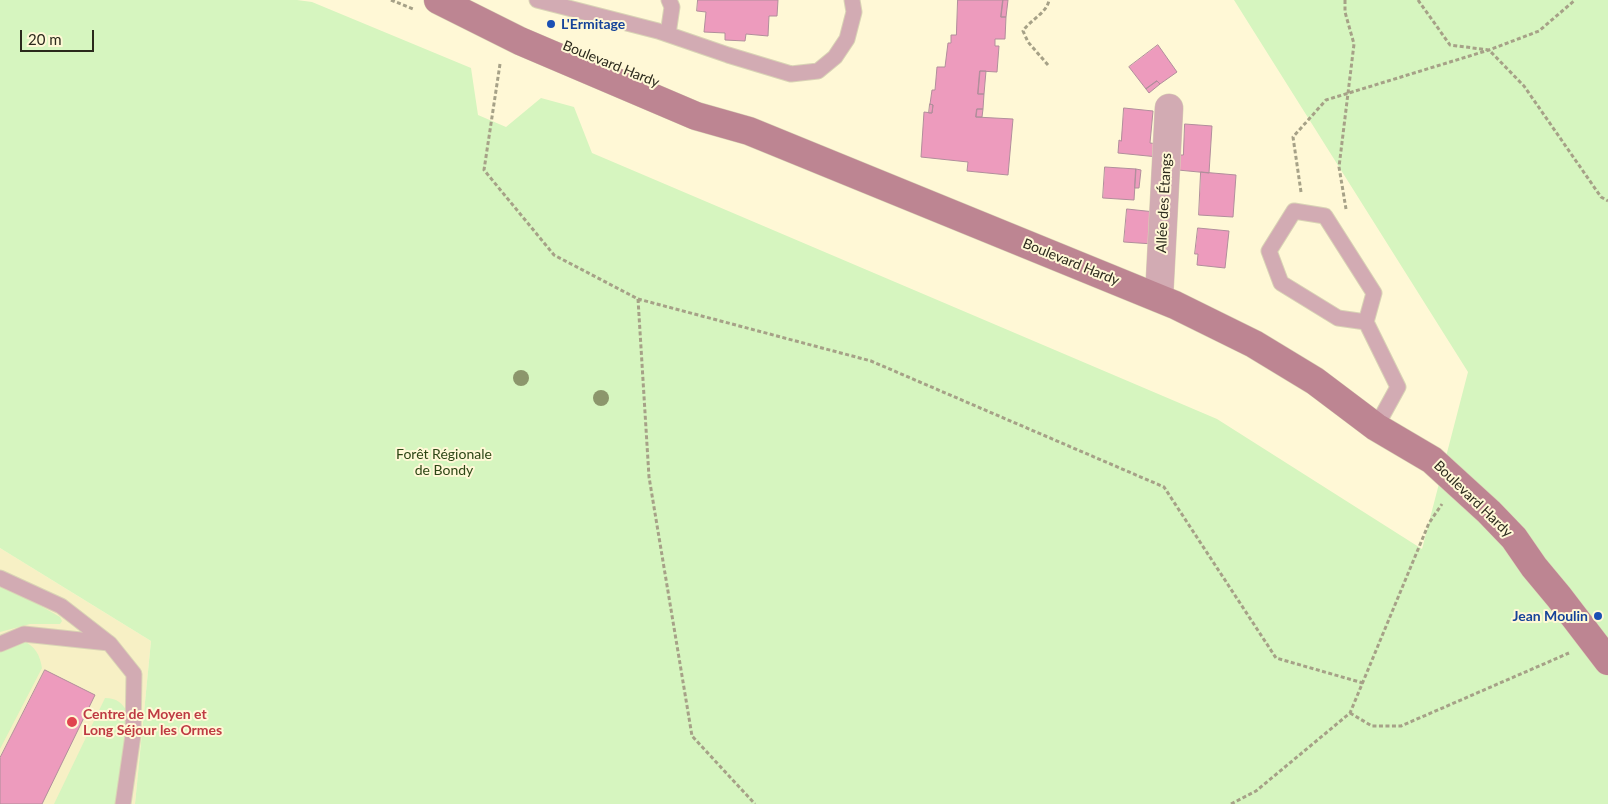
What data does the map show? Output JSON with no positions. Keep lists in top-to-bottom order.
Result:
{
  "streets": {
    "street": ["Boulevard Hardy", "Allée des Étangs"]
  },
  "crossings": [
    ["Boulevard Hardy", "Allée des Étangs"]
  ],
  "parks": ["Forêt Régionale de Bondy"],
  "places": ["L'Ermitage", "Jean Moulin", "Centre de Moyen et Long Séjour les Ormes"],
  "scale_bar": "20 m"
}
